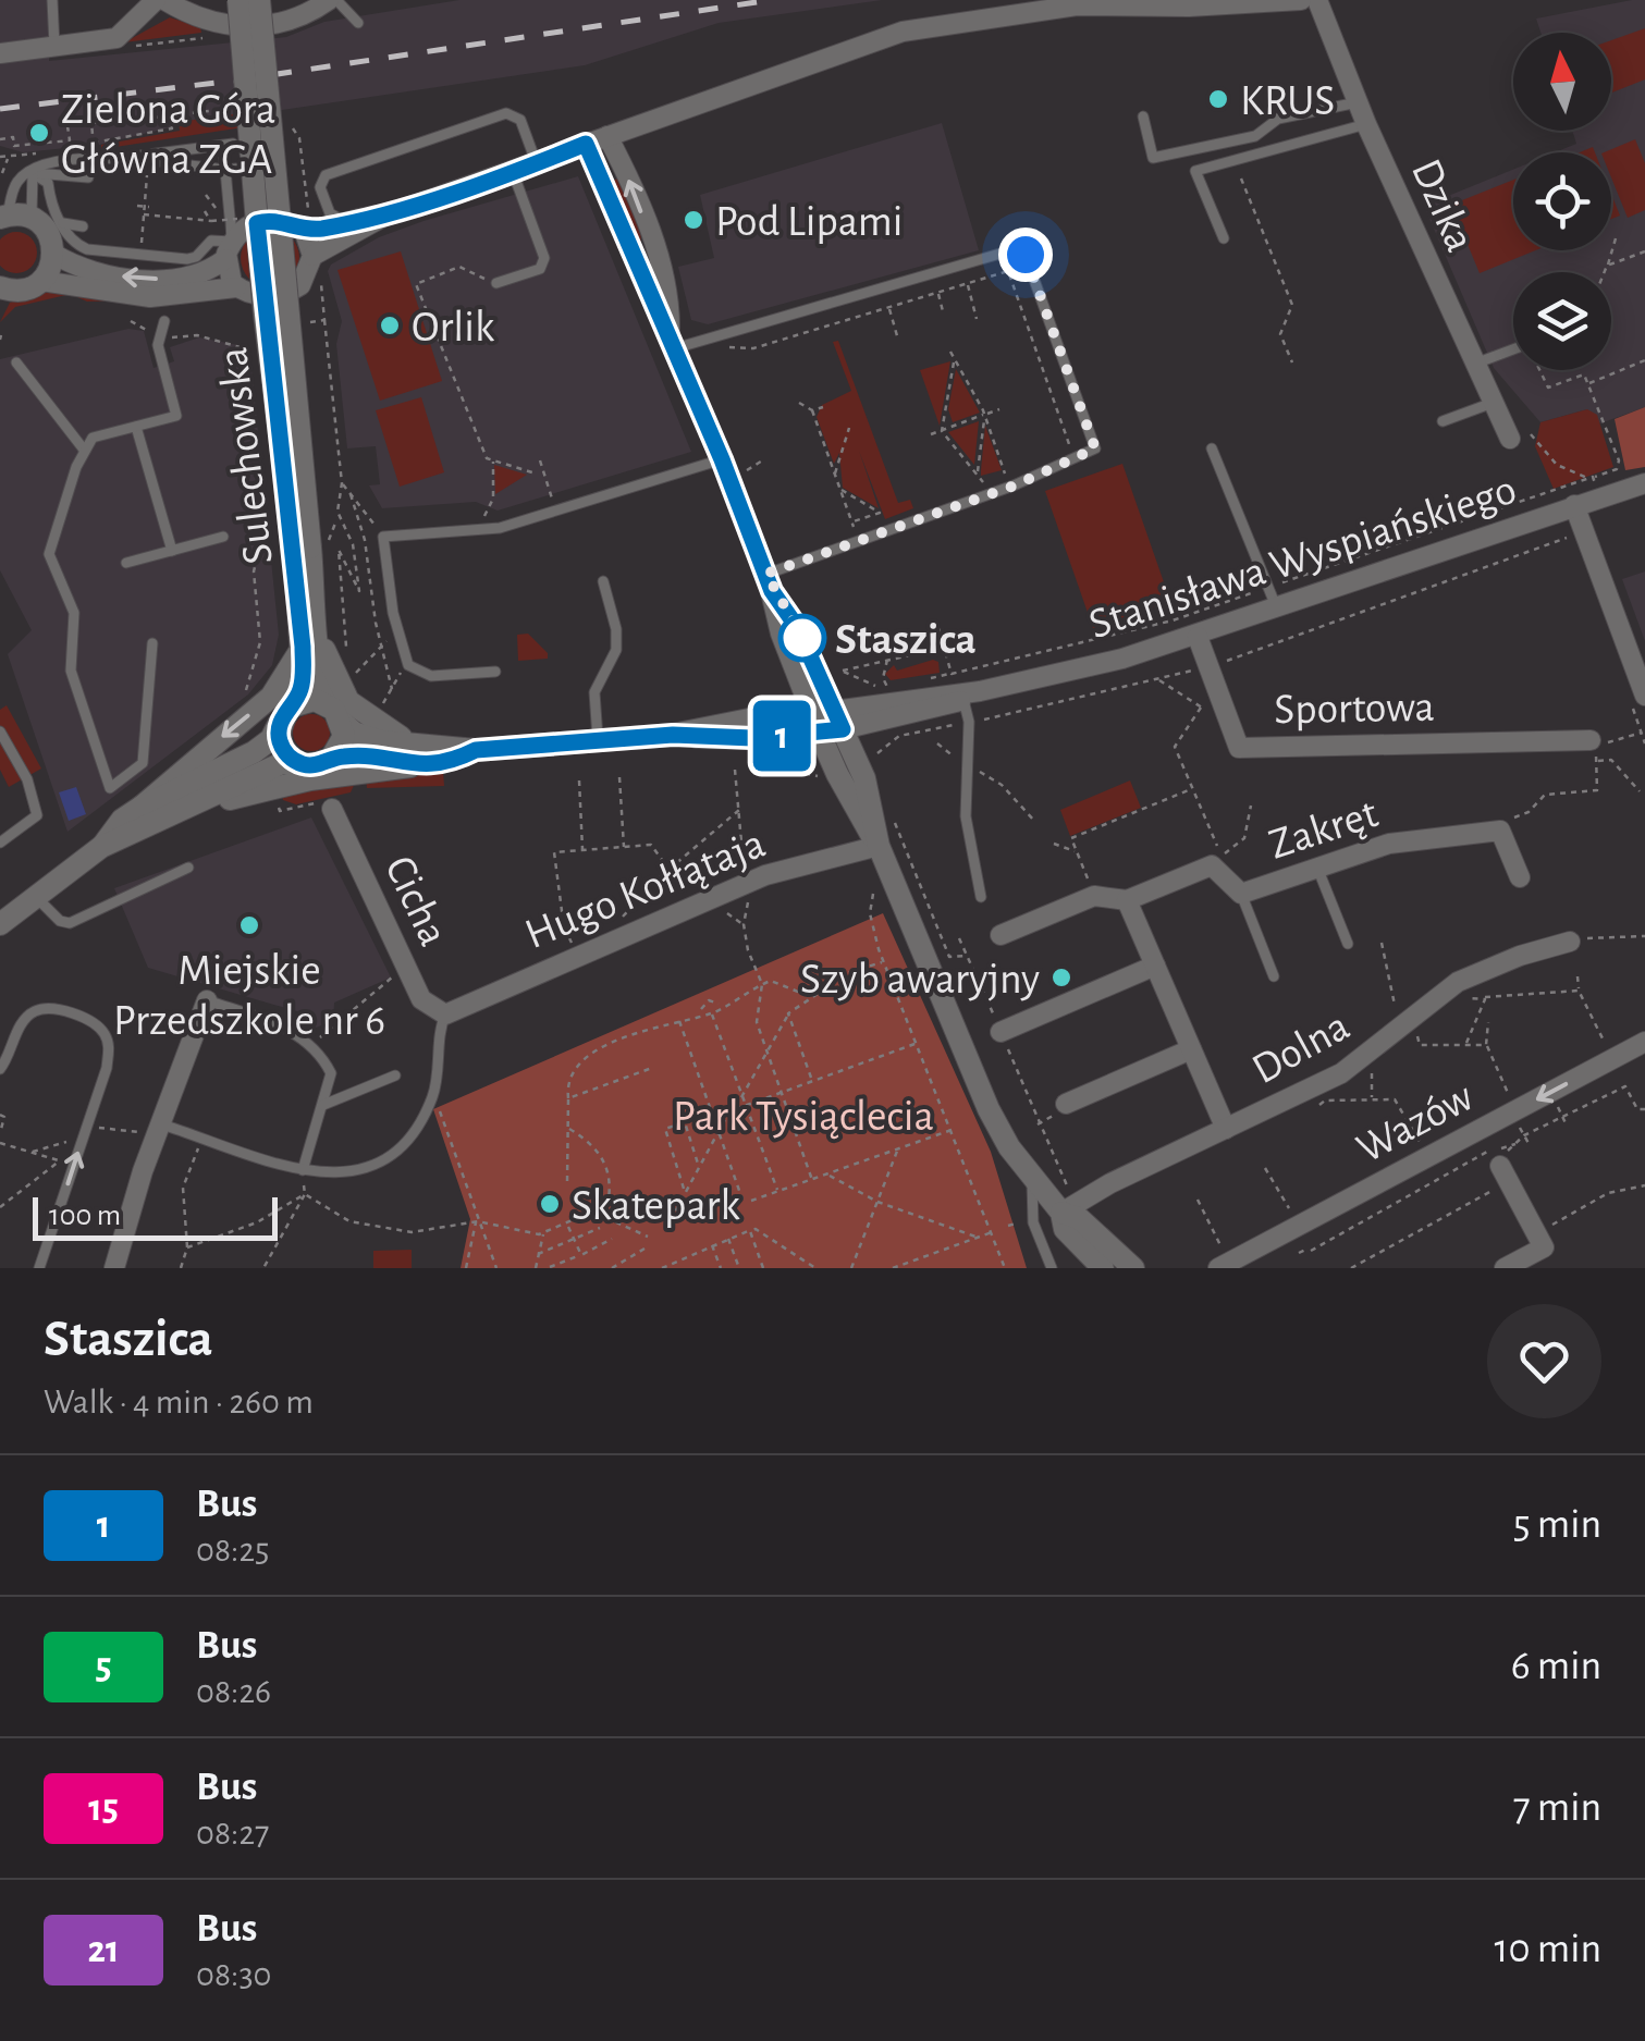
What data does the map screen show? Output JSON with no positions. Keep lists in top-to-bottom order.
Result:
{
  "streets": {
    "street": [
      "Dzika",
      "Sulechowska",
      "Stanisława Wyspiańskiego",
      "Sportowa",
      "Zakręt",
      "Hugo Kołłątaja",
      "Cicha",
      "Dolna",
      "Wazów"
    ]
  },
  "crossings": [
    ["Sulechowska", "Stanisława Wyspiańskiego"],
    ["Stanisława Wyspiańskiego", "Sportowa"],
    ["Hugo Kołłątaja", "Cicha"]
  ],
  "one_way": ["Wazów"],
  "parks": ["Park Tysiąclecia"],
  "places": [
    "KRUS",
    "Zielona Góra Główna ZGA",
    "Pod Lipami",
    "Orlik",
    "Staszica",
    "Miejskie Przedszkole nr 6",
    "Szyb awaryjny",
    "Skatepark"
  ],
  "lines": ["bus line 1"],
  "scale_bar": "100 m",
  "north": "top",
  "page": {
    "on_map": "1",
    "scale": "100 m",
    "heading": ["Staszica", "Walk · 4 min · 260 m"],
    "list": [
      {
        "mark": "1",
        "name": "Bus",
        "note": "08:25",
        "value": "5 min"
      },
      {
        "mark": "5",
        "name": "Bus",
        "note": "08:26",
        "value": "6 min"
      },
      {
        "mark": "15",
        "name": "Bus",
        "note": "08:27",
        "value": "7 min"
      },
      {
        "mark": "21",
        "name": "Bus",
        "note": "08:30",
        "value": "10 min"
      }
    ]
  }
}
